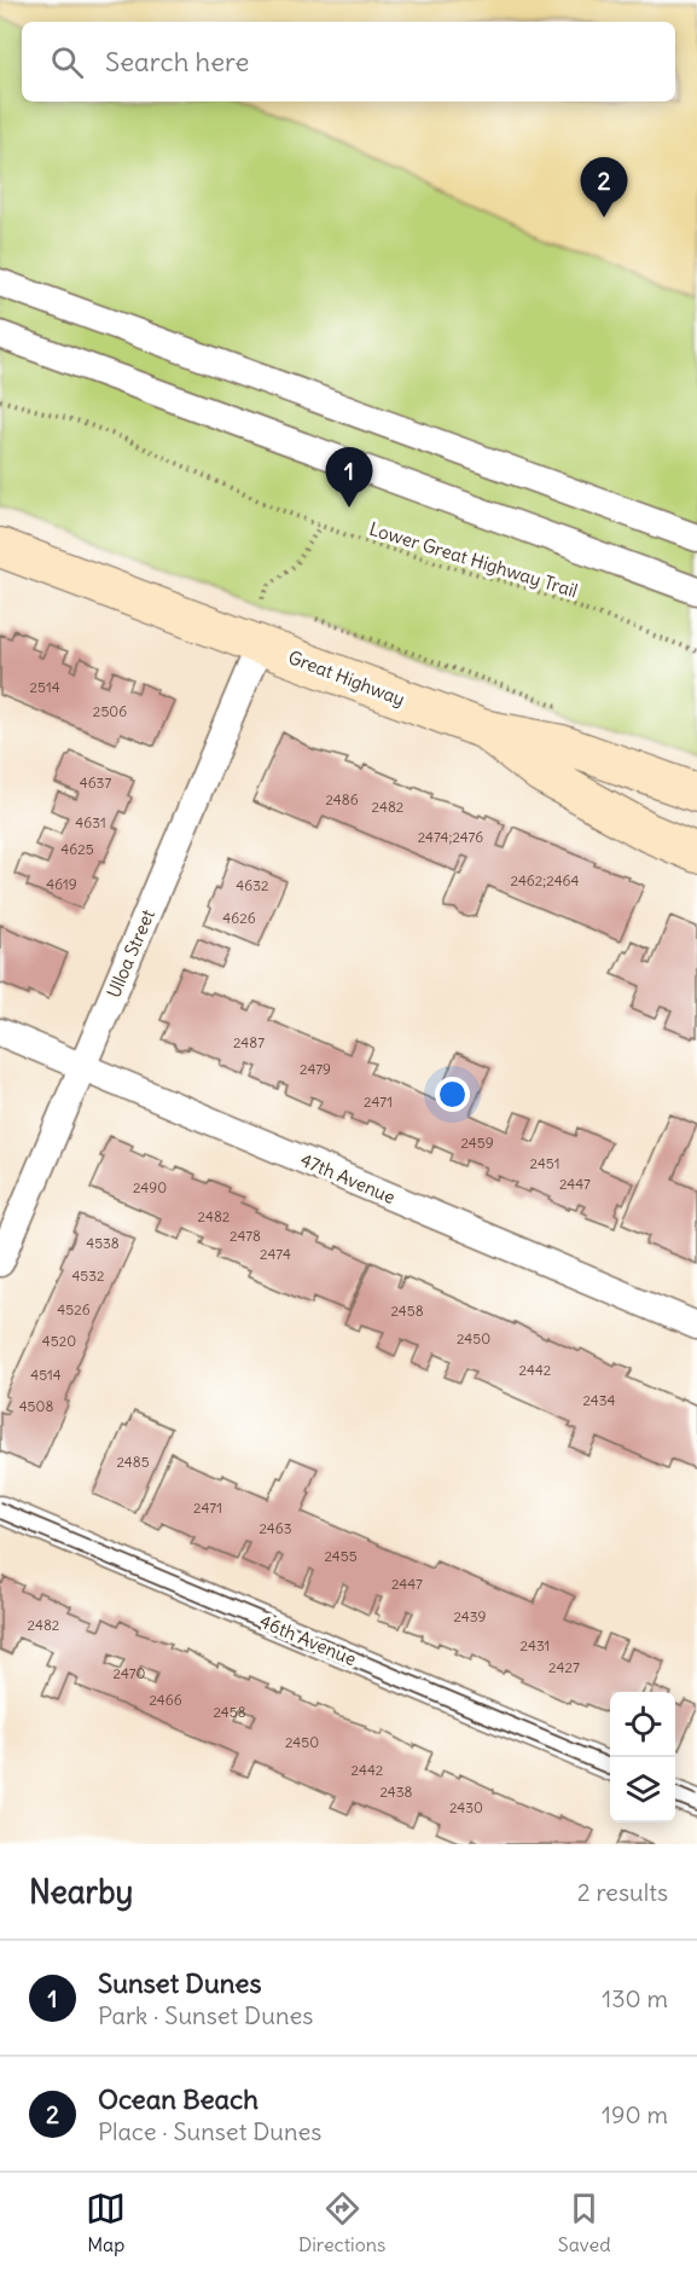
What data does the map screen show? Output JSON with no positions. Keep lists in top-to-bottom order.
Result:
{
  "streets": {
    "street": [
      "Great Highway",
      "Ulloa Street",
      "47th Avenue",
      "46th Avenue"
    ],
    "path": ["Lower Great Highway Trail"]
  },
  "crossings": [
    ["Great Highway", "Ulloa Street"],
    ["Ulloa Street", "47th Avenue"]
  ],
  "house_numbers": [
    "2514",
    "2506",
    "4637",
    "2486",
    "2482",
    "4631",
    "2474;2476",
    "4625",
    "2462;2464",
    "4619",
    "4632",
    "4626",
    "2487",
    "2479",
    "2471",
    "2459",
    "2451",
    "2447",
    "2490",
    "2482",
    "2478",
    "4538",
    "2474",
    "4532",
    "4526",
    "2458",
    "2450",
    "4520",
    "2442",
    "4514",
    "2434",
    "4508",
    "2485",
    "2471",
    "2463",
    "2455",
    "2447",
    "2439",
    "2482",
    "2431",
    "2427",
    "2470",
    "2466",
    "2458",
    "2450",
    "2442",
    "2438",
    "2430"
  ],
  "page": {
    "search": "Search here",
    "pins": ["2", "1"],
    "heading": ["Nearby", "2 results"],
    "list": [
      {
        "mark": "1",
        "name": "Sunset Dunes",
        "note": "Park · Sunset Dunes",
        "value": "130 m"
      },
      {
        "mark": "2",
        "name": "Ocean Beach",
        "note": "Place · Sunset Dunes",
        "value": "190 m"
      }
    ],
    "nav": ["Map", "Directions", "Saved"]
  }
}
